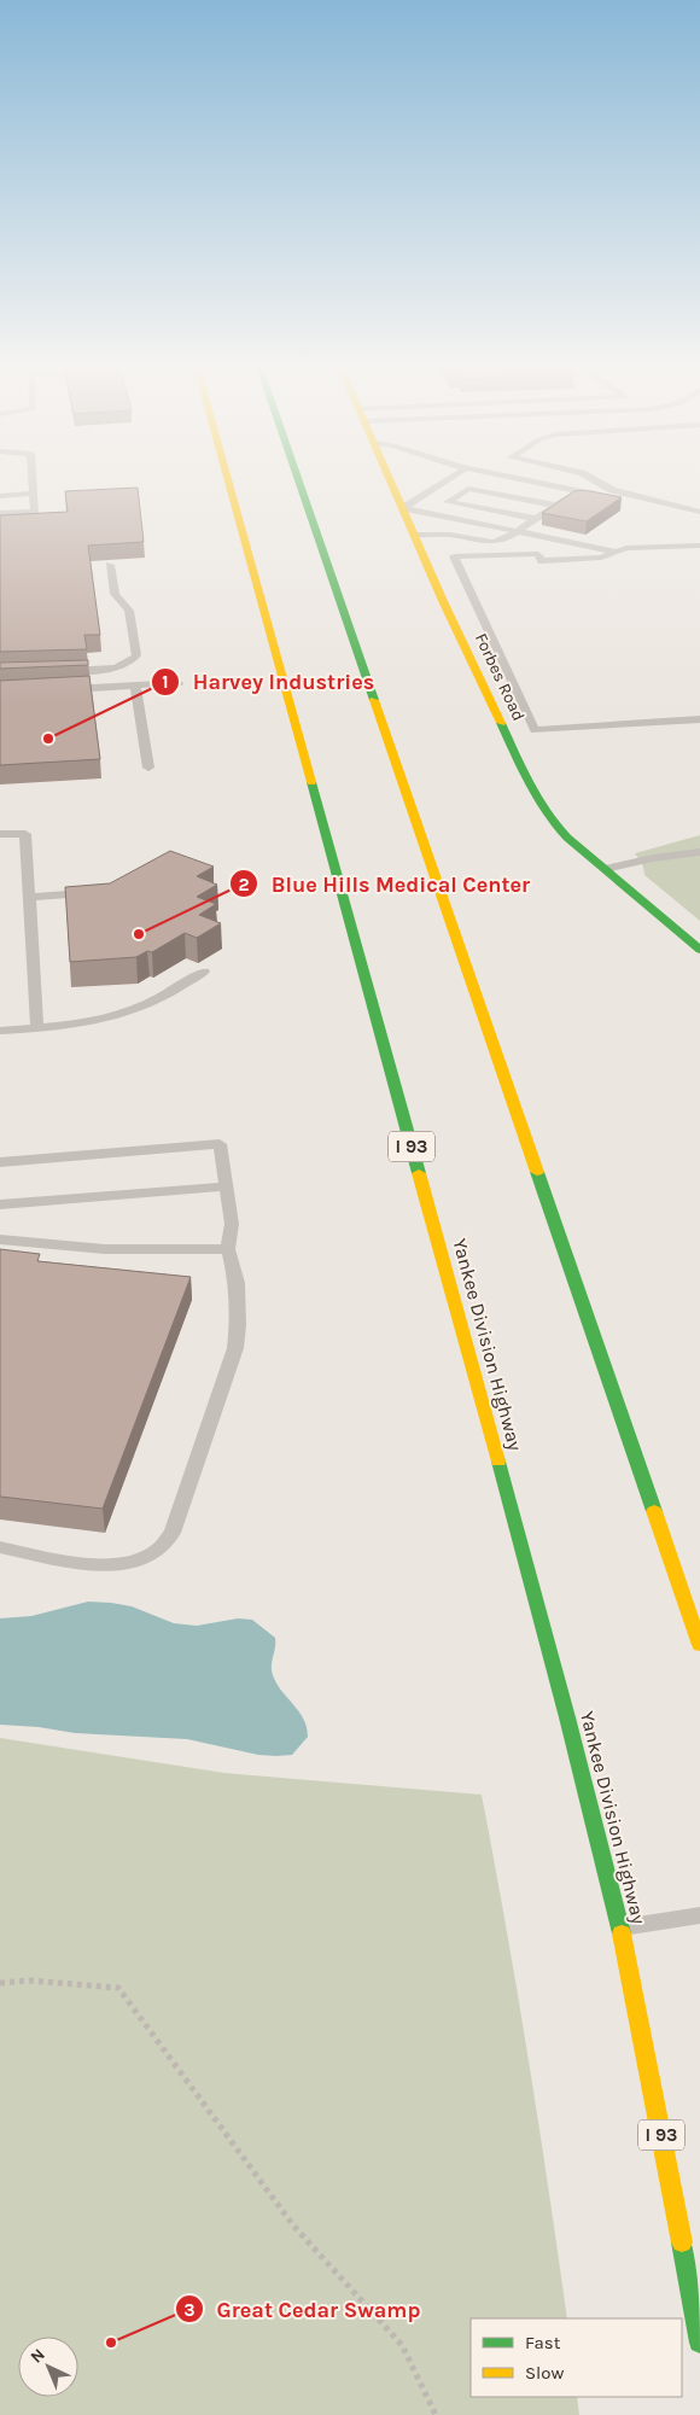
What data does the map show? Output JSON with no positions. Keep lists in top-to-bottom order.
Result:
{
  "streets": {
    "main road": ["Forbes Road", "I 93", "Yankee Division Highway"]
  },
  "places": ["Harvey Industries", "Blue Hills Medical Center", "Great Cedar Swamp"],
  "legend": ["Fast", "Slow"],
  "north": "top left"
}
